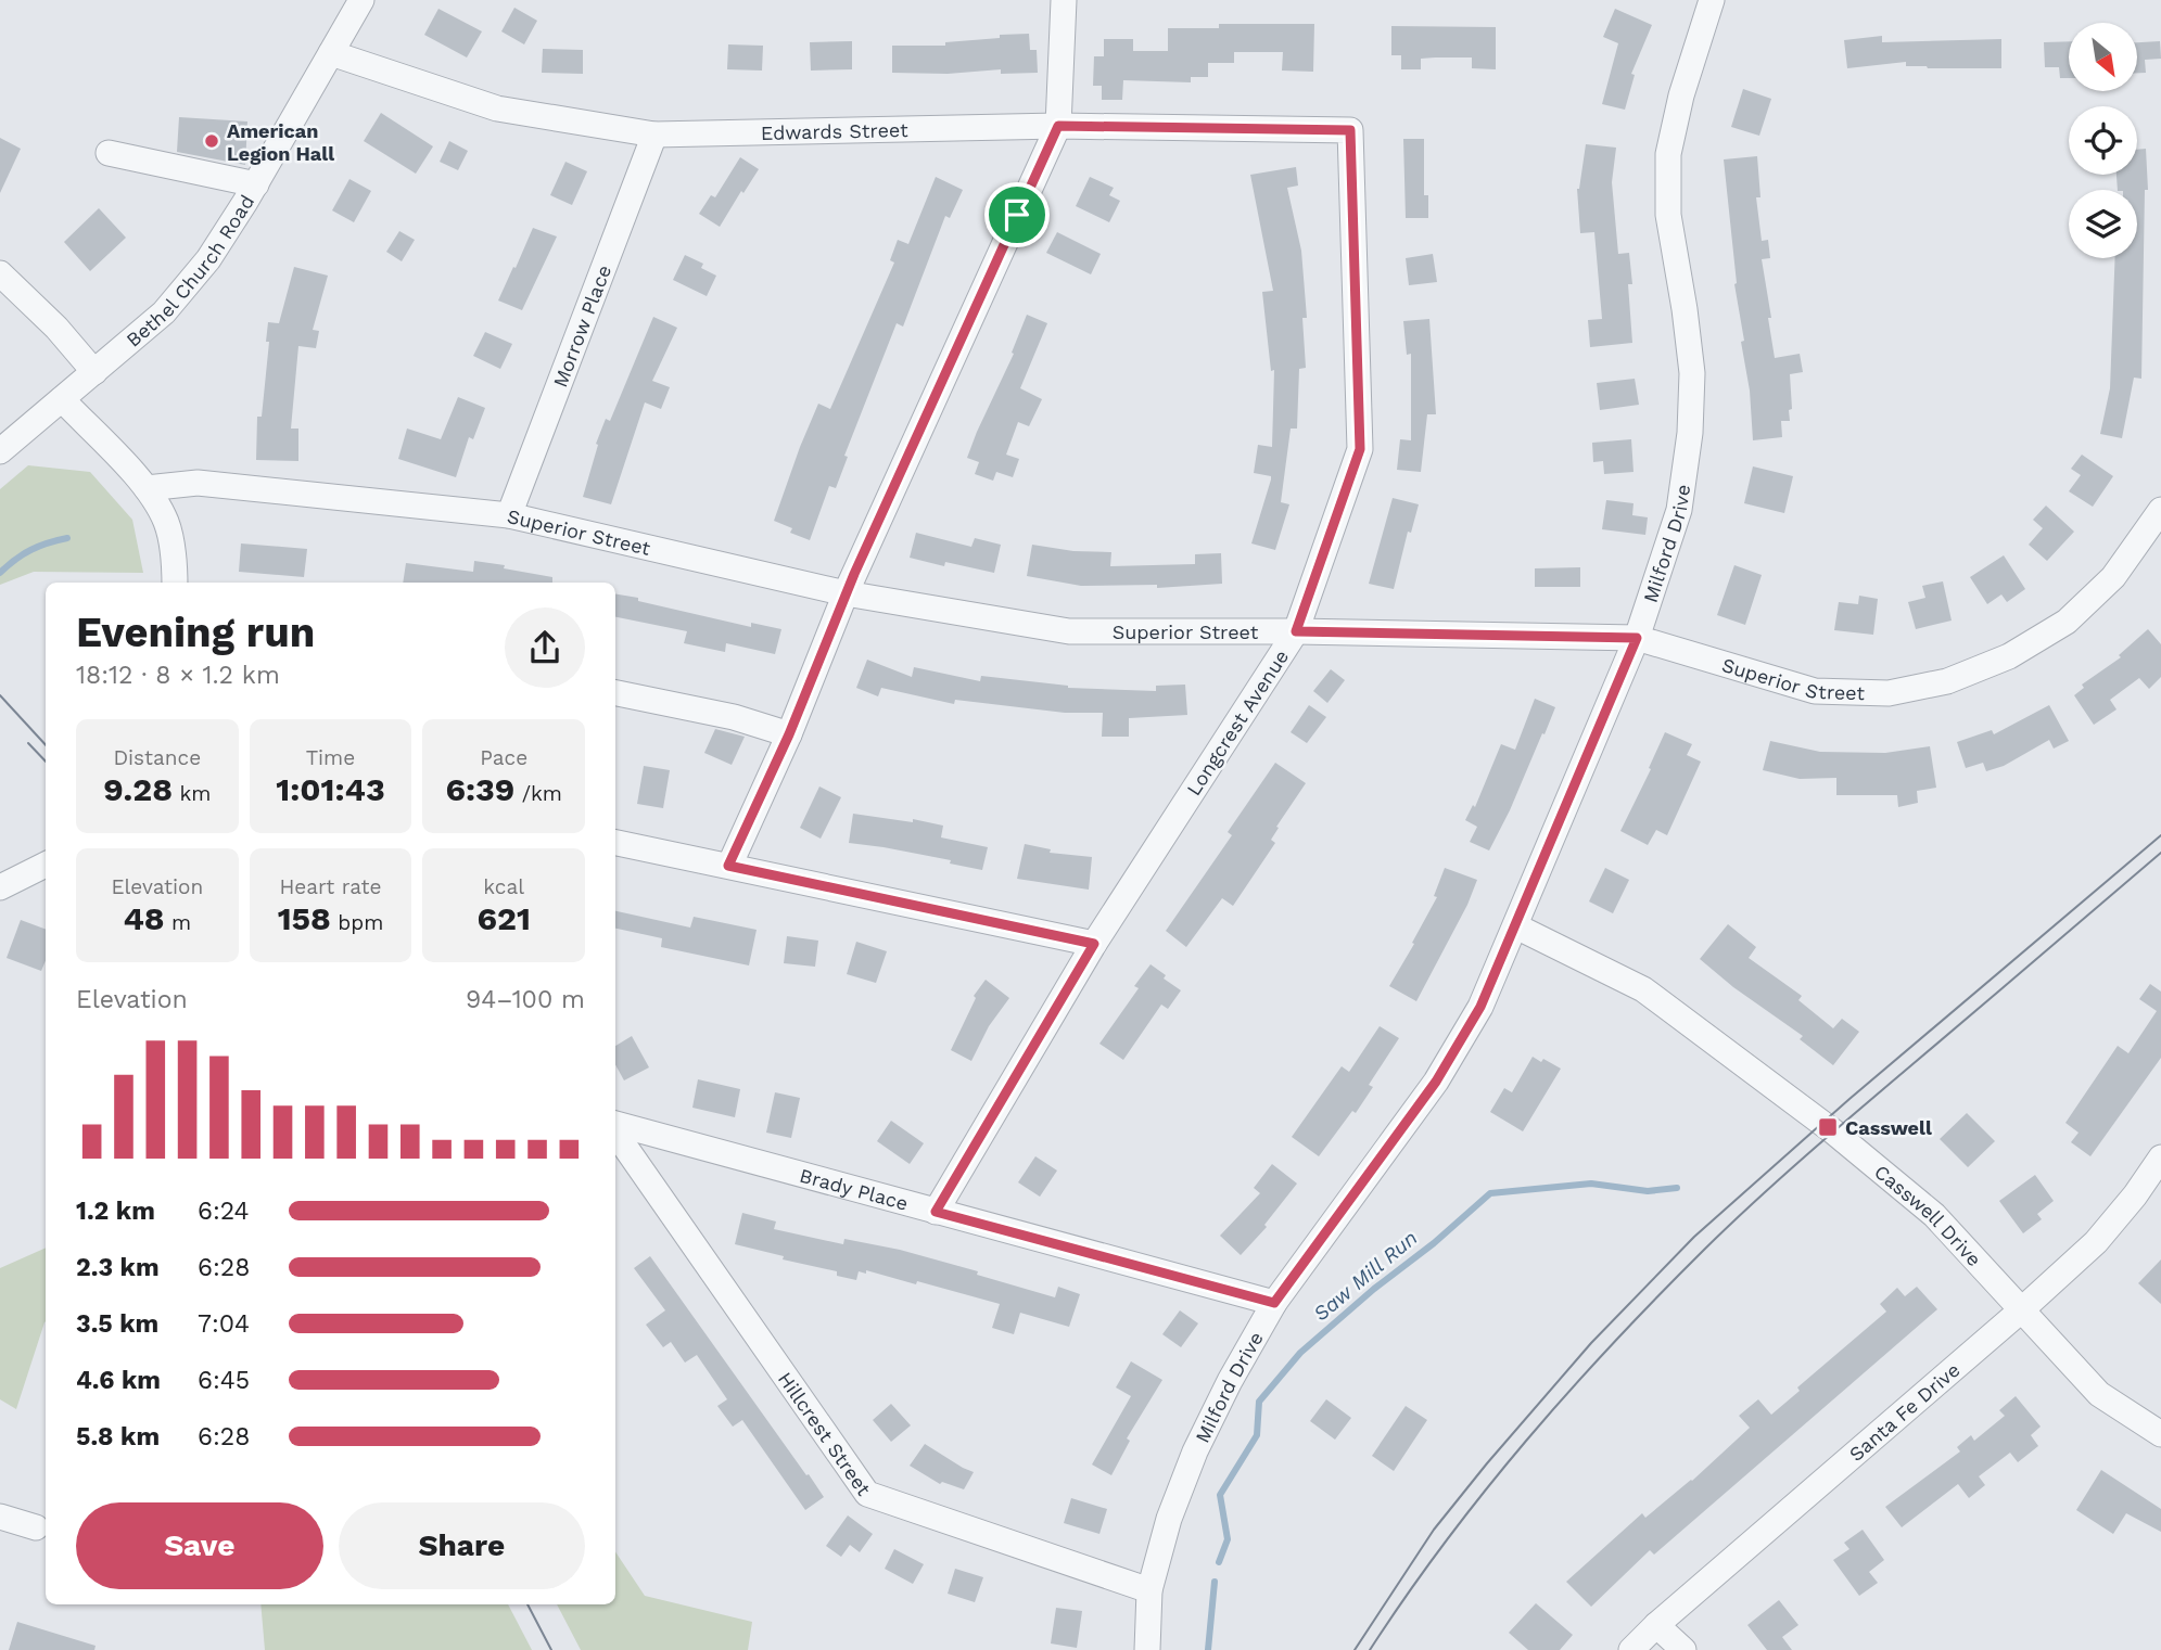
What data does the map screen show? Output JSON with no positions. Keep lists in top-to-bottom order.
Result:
{
  "streets": {
    "street": [
      "Edwards Street",
      "Bethel Church Road",
      "Morrow Place",
      "Superior Street",
      "Milford Drive",
      "Longcrest Avenue",
      "Brady Place",
      "Casswell Drive",
      "Santa Fe Drive",
      "Hillcrest Street"
    ]
  },
  "crossings": [
    ["Edwards Street", "Bethel Church Road"],
    ["Edwards Street", "Morrow Place"],
    ["Edwards Street", "Longcrest Avenue"],
    ["Morrow Place", "Superior Street"],
    ["Superior Street", "Milford Drive"],
    ["Superior Street", "Longcrest Avenue"],
    ["Milford Drive", "Brady Place"],
    ["Milford Drive", "Casswell Drive"],
    ["Milford Drive", "Hillcrest Street"],
    ["Longcrest Avenue", "Brady Place"],
    ["Casswell Drive", "Santa Fe Drive"]
  ],
  "water": ["Saw Mill Run"],
  "places": {
    "other": ["American Legion Hall"],
    "transit": ["Casswell"]
  },
  "north": "bottom right",
  "page": {
    "heading": ["Evening run", "18:12 · 8 × 1.2 km"],
    "stats": [
      ["Distance", "9.28 km"],
      ["Time", "1:01:43"],
      ["Pace", "6:39 /km"],
      ["Elevation", "48 m"],
      ["Heart rate", "158 bpm"],
      ["kcal", "621"]
    ],
    "chart": ["Elevation", "94–100 m"],
    "list": [
      {
        "name": "1.2 km",
        "note": "6:24"
      },
      {
        "name": "2.3 km",
        "note": "6:28"
      },
      {
        "name": "3.5 km",
        "note": "7:04"
      },
      {
        "name": "4.6 km",
        "note": "6:45"
      },
      {
        "name": "5.8 km",
        "note": "6:28"
      }
    ],
    "buttons": ["Save", "Share"]
  }
}
